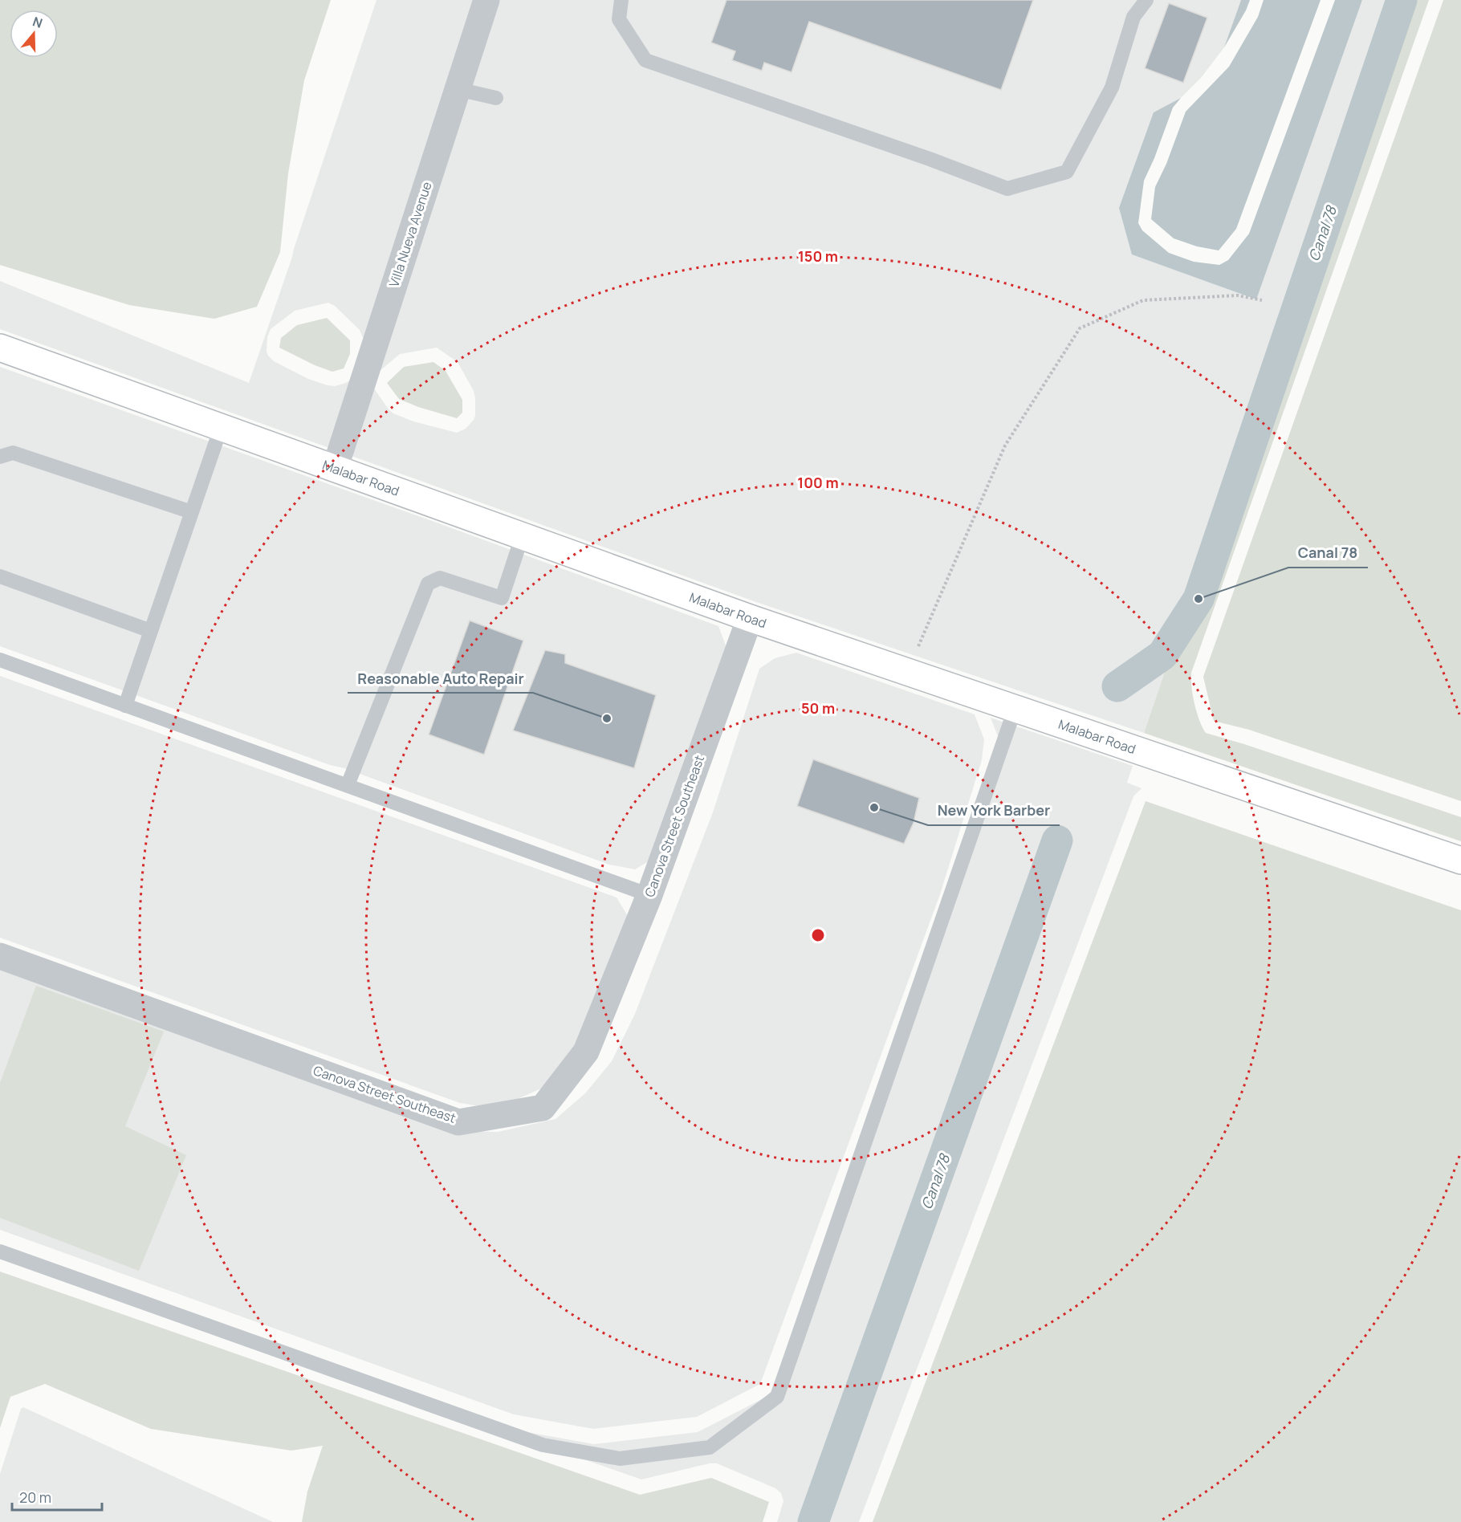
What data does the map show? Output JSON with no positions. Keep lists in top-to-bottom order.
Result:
{
  "streets": {
    "main road": ["Malabar Road"],
    "street": ["Villa Nueva Avenue", "Canova Street Southeast"]
  },
  "crossings": [
    ["Villa Nueva Avenue", "Malabar Road"],
    ["Malabar Road", "Canova Street Southeast"]
  ],
  "water": ["Canal 78"],
  "places": ["Canal 78", "Reasonable Auto Repair", "New York Barber"],
  "scale_bar": "20 m",
  "north": "top",
  "rings": ["150 m", "100 m", "50 m"]
}
